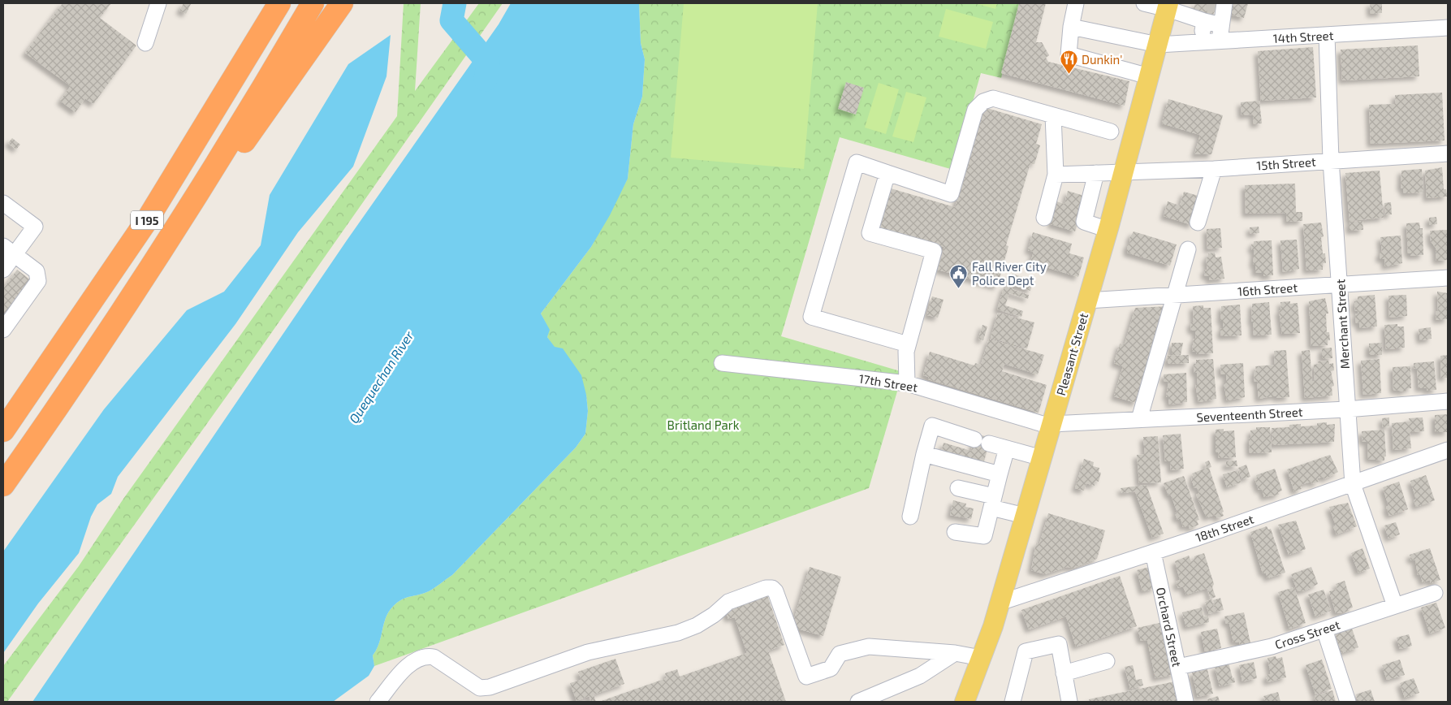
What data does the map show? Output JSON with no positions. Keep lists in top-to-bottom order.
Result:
{
  "streets": {
    "highway": ["I 195"],
    "main road": ["Pleasant Street"],
    "street": [
      "14th Street",
      "15th Street",
      "16th Street",
      "Merchant Street",
      "17th Street",
      "Seventeenth Street",
      "18th Street",
      "Orchard Street",
      "Cross Street"
    ]
  },
  "crossings": [
    ["14th Street", "Merchant Street"],
    ["14th Street", "Pleasant Street"],
    ["15th Street", "Merchant Street"],
    ["15th Street", "Pleasant Street"],
    ["16th Street", "Merchant Street"],
    ["16th Street", "Pleasant Street"],
    ["Merchant Street", "Seventeenth Street"],
    ["Merchant Street", "18th Street"],
    ["Merchant Street", "Cross Street"],
    ["Pleasant Street", "17th Street"],
    ["Pleasant Street", "Seventeenth Street"],
    ["Pleasant Street", "18th Street"],
    ["17th Street", "Seventeenth Street"],
    ["18th Street", "Orchard Street"],
    ["Orchard Street", "Cross Street"]
  ],
  "water": ["Quequechan River"],
  "parks": ["Britland Park"],
  "places": {
    "restaurant": ["Dunkin'"],
    "public building": ["Fall River City Police Dept"]
  }
}
